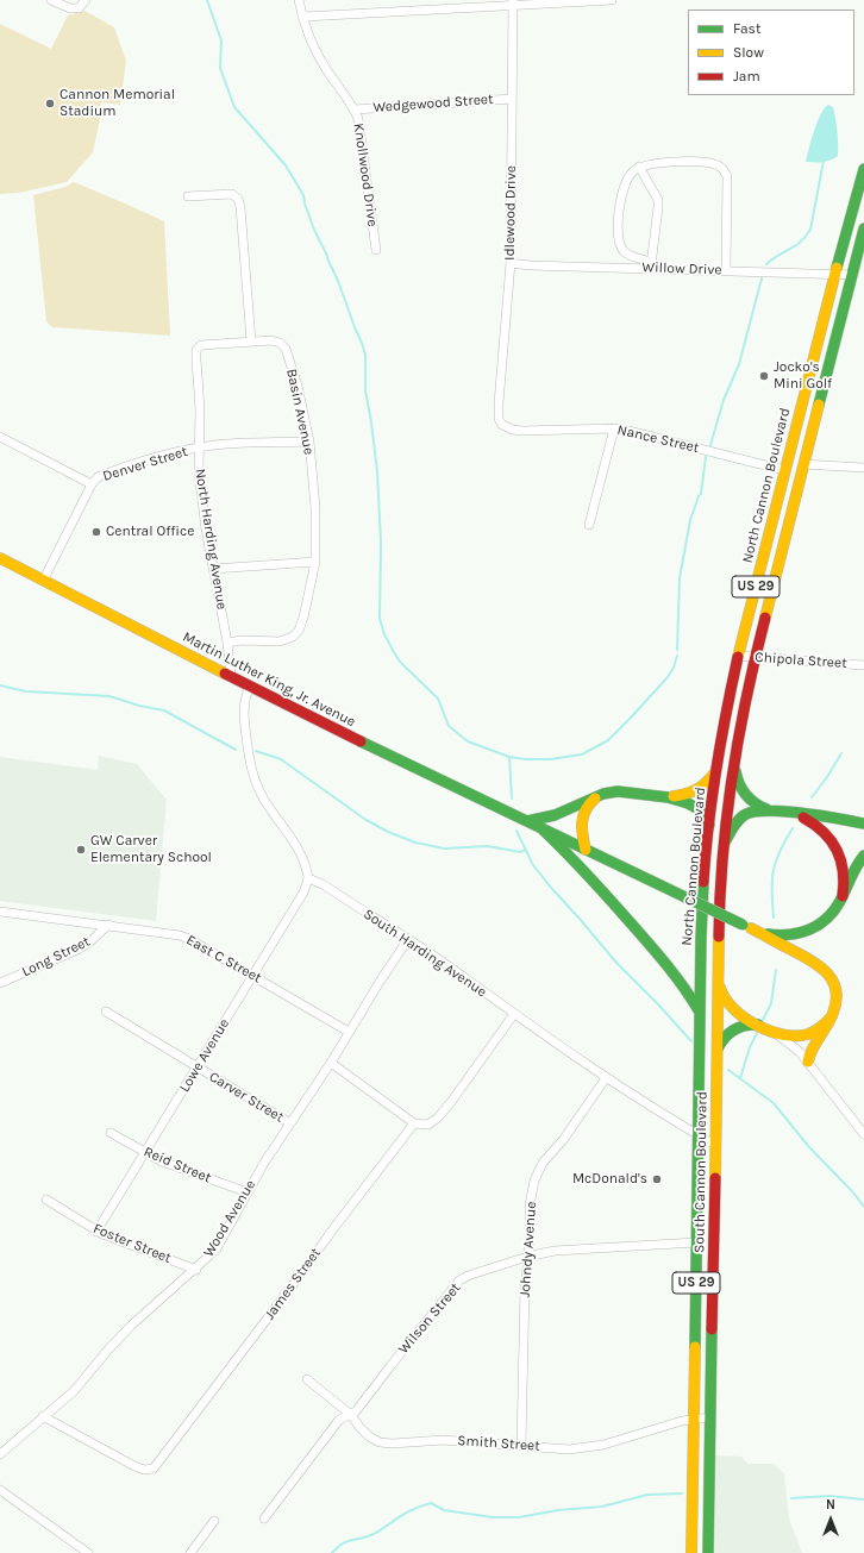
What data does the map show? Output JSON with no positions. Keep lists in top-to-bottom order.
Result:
{
  "streets": {
    "main road": [
      "North Cannon Boulevard",
      "US 29",
      "Martin Luther King, Jr. Avenue",
      "South Cannon Boulevard"
    ],
    "street": [
      "Wedgewood Street",
      "Knollwood Drive",
      "Idlewood Drive",
      "Willow Drive",
      "Basin Avenue",
      "Nance Street",
      "Denver Street",
      "North Harding Avenue",
      "Chipola Street",
      "South Harding Avenue",
      "Long Street",
      "East C Street",
      "Lowe Avenue",
      "Carver Street",
      "Reid Street",
      "Wood Avenue",
      "Foster Street",
      "Johndy Avenue",
      "James Street",
      "Wilson Street",
      "Smith Street"
    ]
  },
  "crossings": [
    ["Wedgewood Street", "Knollwood Drive"],
    ["Wedgewood Street", "Idlewood Drive"],
    ["Idlewood Drive", "Willow Drive"],
    ["Idlewood Drive", "Nance Street"],
    ["Willow Drive", "North Cannon Boulevard"],
    ["Basin Avenue", "Denver Street"],
    ["Basin Avenue", "North Harding Avenue"],
    ["Nance Street", "North Cannon Boulevard"],
    ["Denver Street", "North Harding Avenue"],
    ["Denver Street", "Martin Luther King, Jr. Avenue"],
    ["North Cannon Boulevard", "Chipola Street"],
    ["North Cannon Boulevard", "South Cannon Boulevard"],
    ["North Harding Avenue", "Martin Luther King, Jr. Avenue"],
    ["South Harding Avenue", "Lowe Avenue"],
    ["South Harding Avenue", "South Cannon Boulevard"],
    ["South Harding Avenue", "Wood Avenue"],
    ["South Harding Avenue", "Johndy Avenue"],
    ["Long Street", "East C Street"],
    ["East C Street", "Lowe Avenue"],
    ["East C Street", "Wood Avenue"],
    ["Lowe Avenue", "Carver Street"],
    ["Lowe Avenue", "Reid Street"],
    ["Lowe Avenue", "Foster Street"],
    ["Carver Street", "Wood Avenue"],
    ["Reid Street", "Wood Avenue"],
    ["South Cannon Boulevard", "Wilson Street"],
    ["South Cannon Boulevard", "Smith Street"],
    ["Wood Avenue", "Foster Street"],
    ["Wood Avenue", "James Street"],
    ["Johndy Avenue", "Wilson Street"],
    ["Johndy Avenue", "Smith Street"],
    ["Wilson Street", "Smith Street"]
  ],
  "places": [
    "Cannon Memorial Stadium",
    "Jocko's Mini Golf",
    "Central Office",
    "GW Carver Elementary School",
    "McDonald's"
  ],
  "legend": ["Fast", "Slow", "Jam"],
  "north": "top"
}
